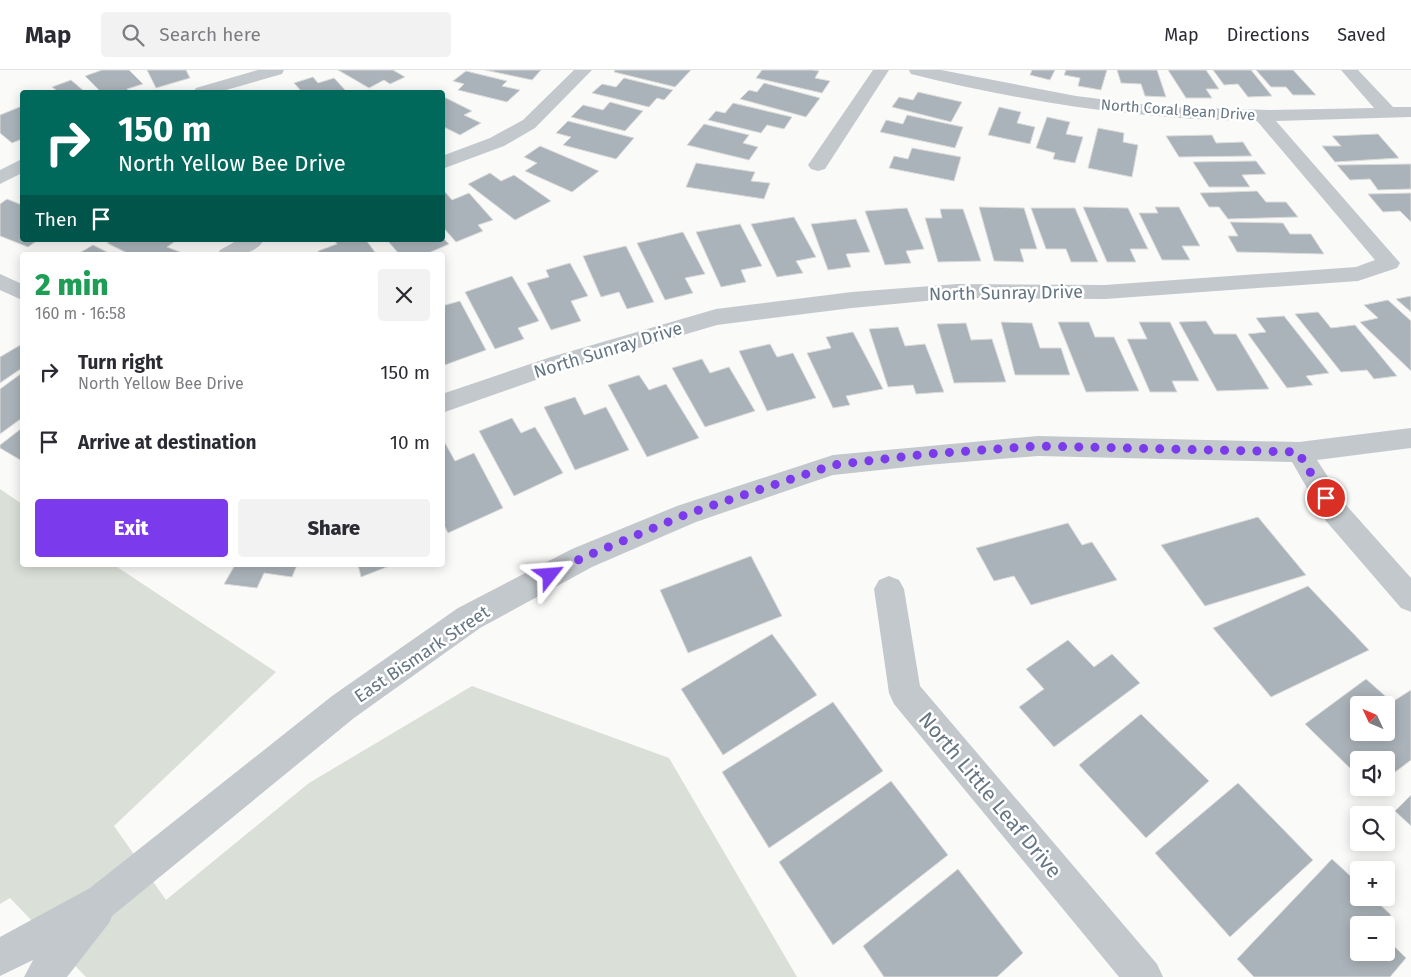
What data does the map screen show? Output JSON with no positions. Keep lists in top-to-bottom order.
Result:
{
  "streets": {
    "street": [
      "North Coral Bean Drive",
      "North Sunray Drive",
      "East Bismark Street",
      "North Little Leaf Drive"
    ]
  },
  "crossings": [
    ["North Coral Bean Drive", "North Sunray Drive"]
  ],
  "north": "top left",
  "page": {
    "header": "Map",
    "search": "Search here",
    "nav": ["Map", "Directions", "Saved"],
    "turn": ["150 m", "North Yellow Bee Drive"],
    "then": "Then",
    "heading": ["2 min", "160 m · 16:58"],
    "list": [
      {
        "name": "Turn right",
        "note": "North Yellow Bee Drive",
        "value": "150 m"
      },
      {
        "name": "Arrive at destination",
        "value": "10 m"
      }
    ],
    "buttons": ["Exit", "Share"],
    "map_buttons": ["+", "−"]
  }
}
